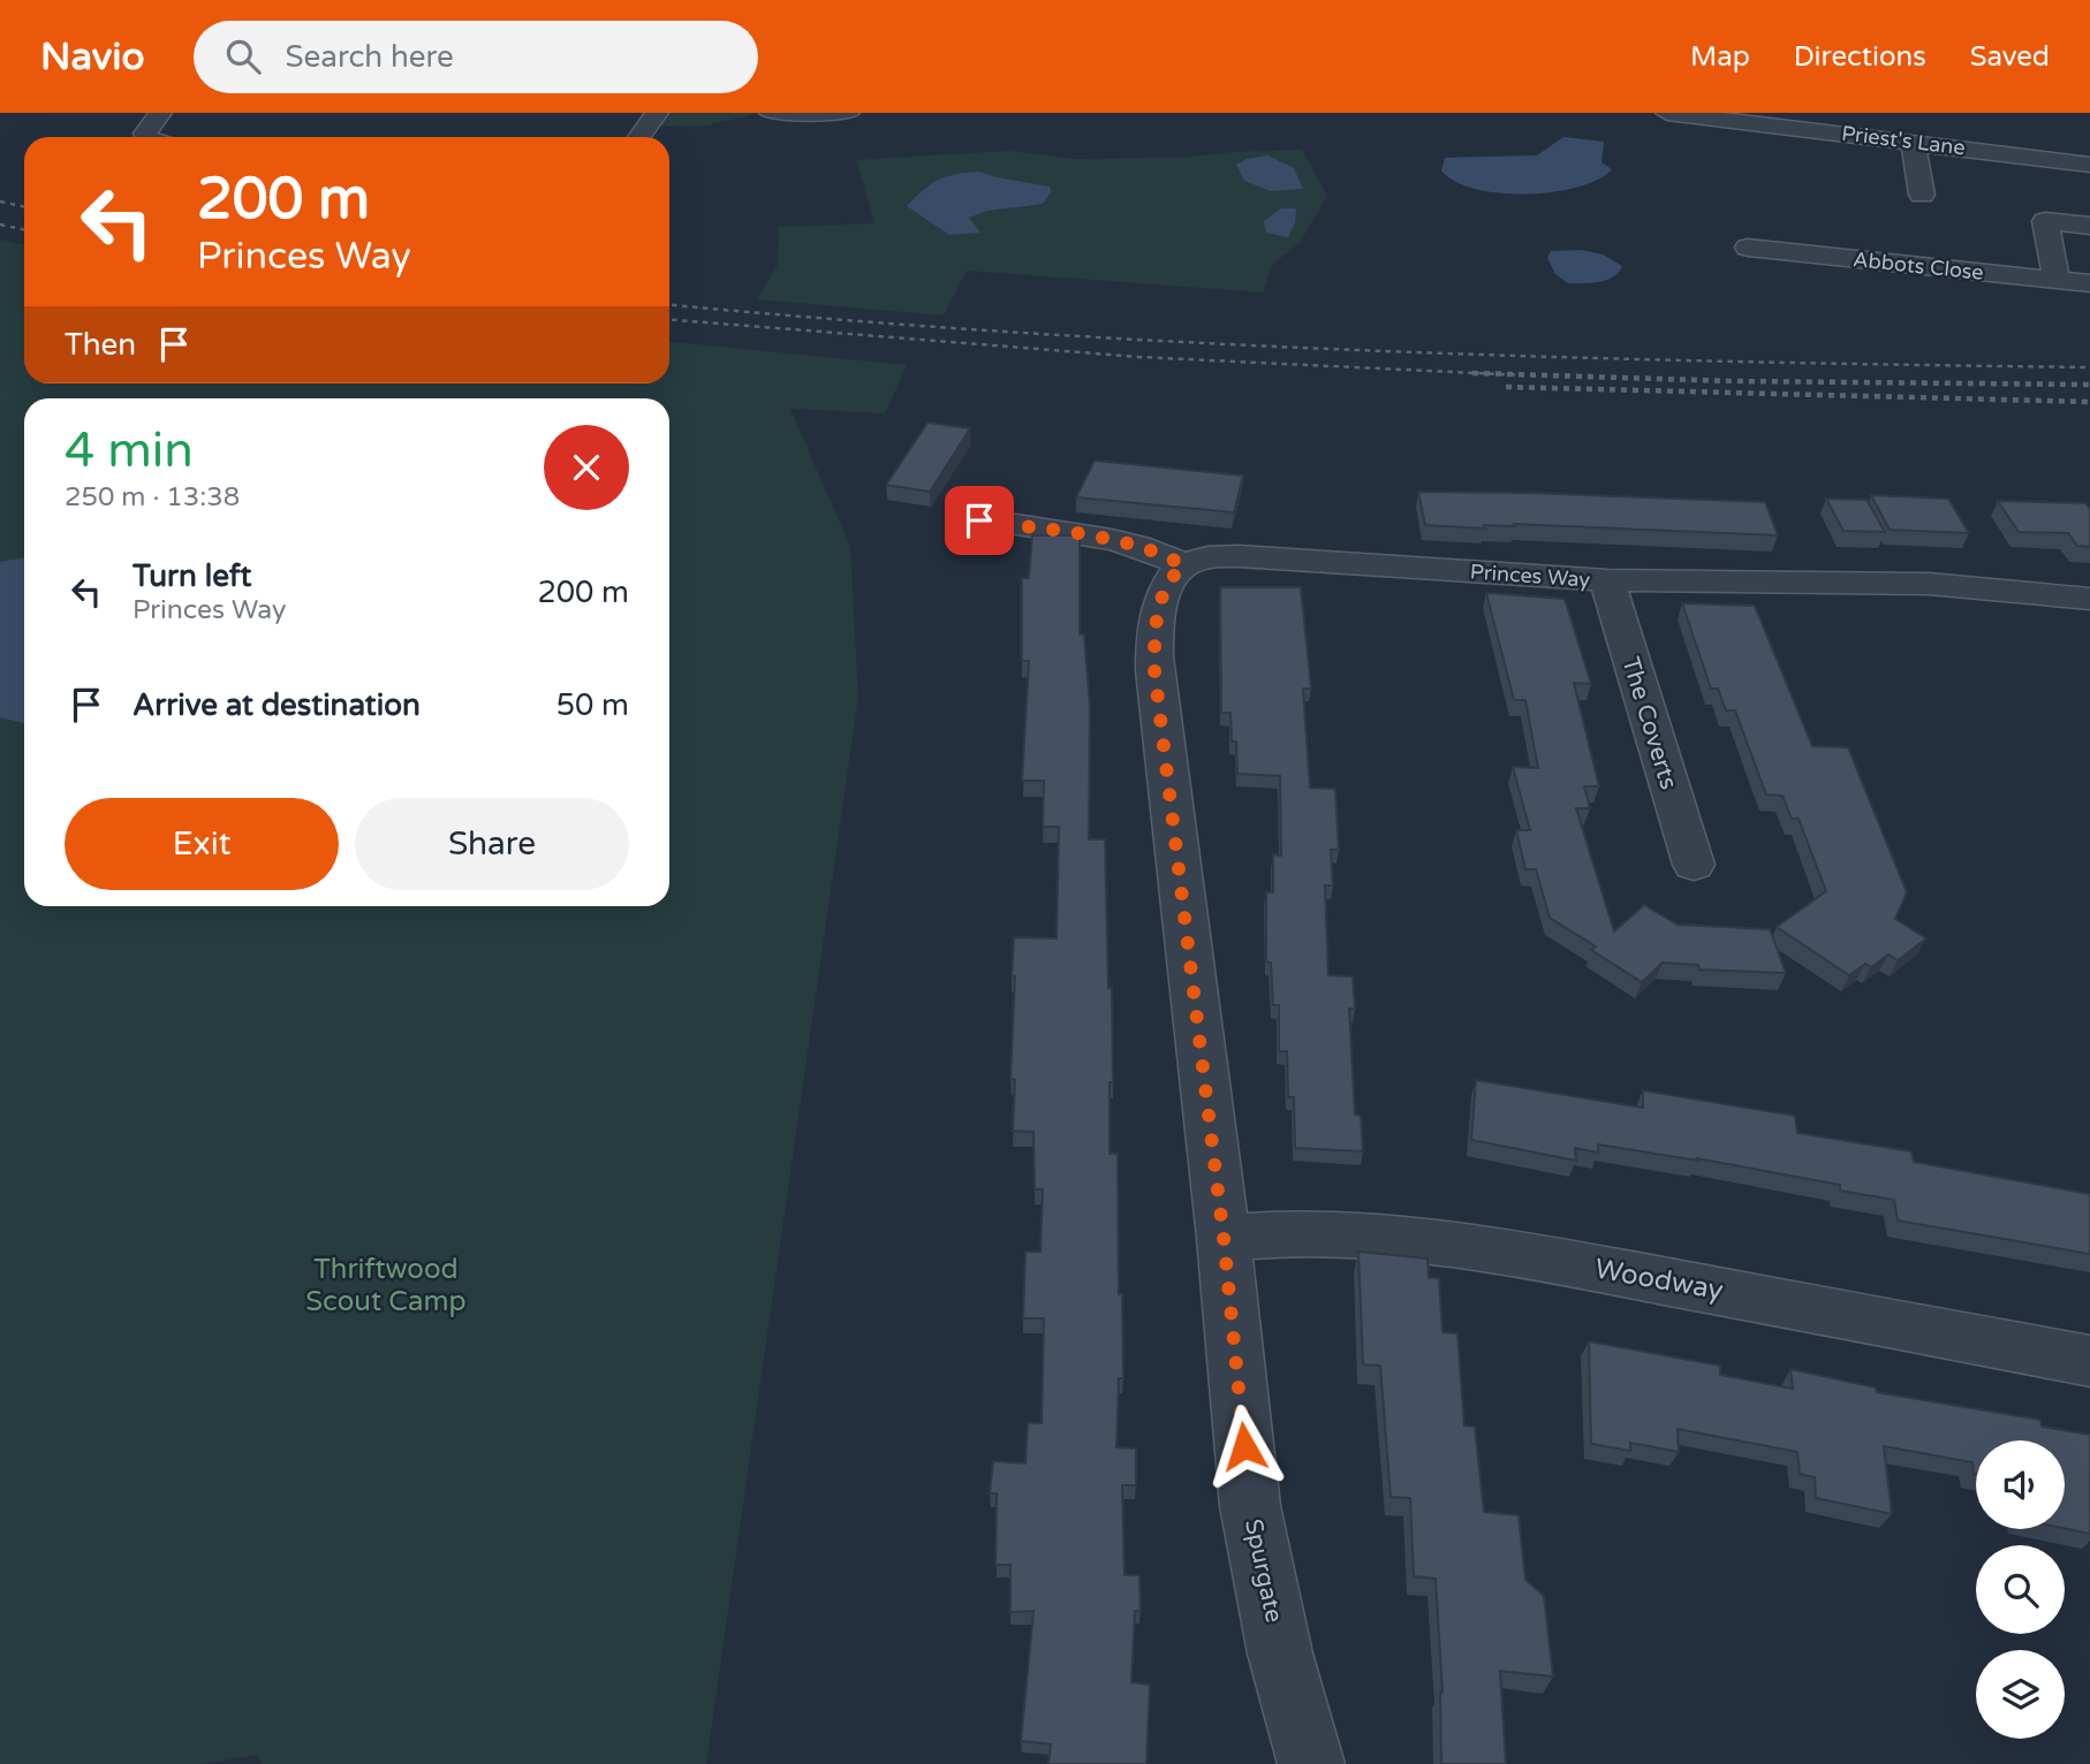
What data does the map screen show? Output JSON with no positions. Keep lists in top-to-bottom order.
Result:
{
  "streets": {
    "street": [
      "Priest's Lane",
      "Abbots Close",
      "Princes Way",
      "The Coverts",
      "Woodway",
      "Spurgate"
    ]
  },
  "crossings": [
    ["Princes Way", "The Coverts"],
    ["Princes Way", "Spurgate"],
    ["Woodway", "Spurgate"]
  ],
  "parks": ["Thriftwood Scout Camp"],
  "page": {
    "header": "Navio",
    "search": "Search here",
    "nav": ["Map", "Directions", "Saved"],
    "turn": ["200 m", "Princes Way"],
    "then": "Then",
    "heading": ["4 min", "250 m · 13:38"],
    "list": [
      {
        "name": "Turn left",
        "note": "Princes Way",
        "value": "200 m"
      },
      {
        "name": "Arrive at destination",
        "value": "50 m"
      }
    ],
    "buttons": ["Exit", "Share"]
  }
}
